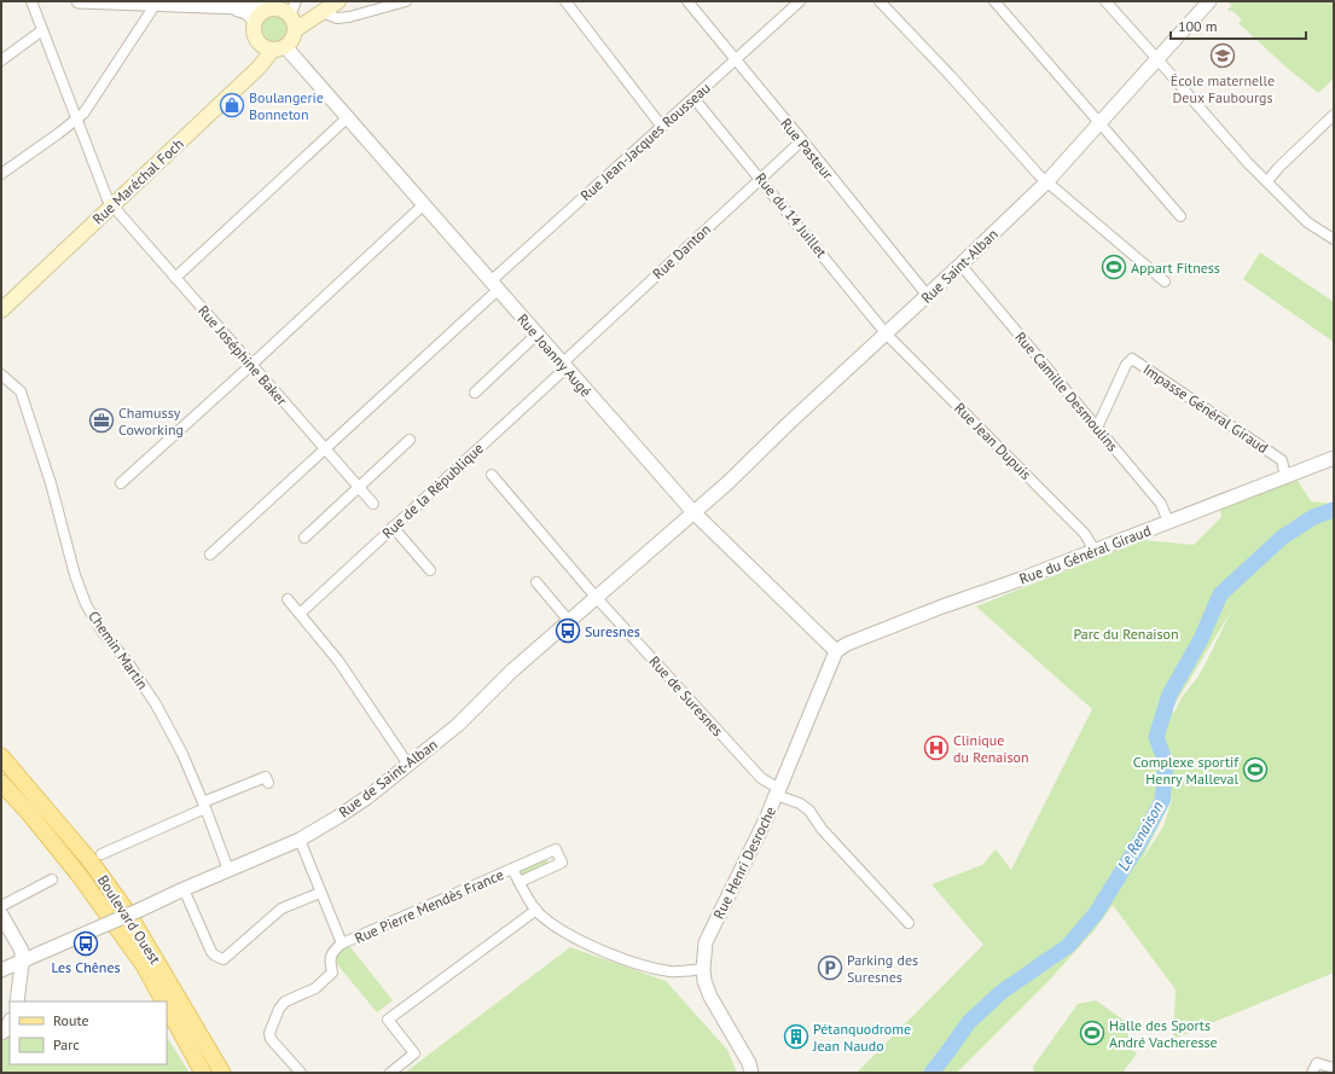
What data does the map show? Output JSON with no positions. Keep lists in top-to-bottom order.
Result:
{
  "streets": {
    "main road": ["Rue Maréchal Foch", "Boulevard Ouest"],
    "street": [
      "Rue Jean-Jacques Rousseau",
      "Rue Pasteur",
      "Rue du 14 Juillet",
      "Rue Danton",
      "Rue Saint-Alban",
      "Rue Joséphine Baker",
      "Rue Joanny Augé",
      "Rue Camille Desmoulins",
      "Impasse Général Giraud",
      "Rue Jean Dupuis",
      "Rue de la République",
      "Rue du Général Giraud",
      "Chemin Martin",
      "Rue de Suresnes",
      "Rue de Saint-Alban",
      "Rue Henri Desroche",
      "Rue Pierre Mendès France"
    ]
  },
  "crossings": [
    ["Rue Jean-Jacques Rousseau", "Rue Pasteur"],
    ["Rue Jean-Jacques Rousseau", "Rue du 14 Juillet"],
    ["Rue Jean-Jacques Rousseau", "Rue Joséphine Baker"],
    ["Rue Jean-Jacques Rousseau", "Rue Joanny Augé"],
    ["Rue Pasteur", "Rue Danton"],
    ["Rue Pasteur", "Rue Saint-Alban"],
    ["Rue Maréchal Foch", "Rue Joséphine Baker"],
    ["Rue Maréchal Foch", "Rue Joanny Augé"],
    ["Rue du 14 Juillet", "Rue Danton"],
    ["Rue du 14 Juillet", "Rue Saint-Alban"],
    ["Rue du 14 Juillet", "Rue Jean Dupuis"],
    ["Rue Danton", "Rue Joanny Augé"],
    ["Rue Danton", "Rue de la République"],
    ["Rue Saint-Alban", "Rue Joanny Augé"],
    ["Rue Saint-Alban", "Rue Camille Desmoulins"],
    ["Rue Saint-Alban", "Rue Jean Dupuis"],
    ["Rue Saint-Alban", "Rue de Saint-Alban"],
    ["Rue Joanny Augé", "Rue de la République"],
    ["Rue Joanny Augé", "Rue du Général Giraud"],
    ["Rue Joanny Augé", "Rue de Saint-Alban"],
    ["Rue Joanny Augé", "Rue Henri Desroche"],
    ["Rue Camille Desmoulins", "Impasse Général Giraud"],
    ["Rue Camille Desmoulins", "Rue du Général Giraud"],
    ["Impasse Général Giraud", "Rue du Général Giraud"],
    ["Rue Jean Dupuis", "Rue du Général Giraud"],
    ["Rue du Général Giraud", "Rue Henri Desroche"],
    ["Chemin Martin", "Rue de Saint-Alban"],
    ["Rue de Suresnes", "Rue de Saint-Alban"],
    ["Rue de Suresnes", "Rue Henri Desroche"],
    ["Rue de Saint-Alban", "Rue Pierre Mendès France"],
    ["Rue Henri Desroche", "Rue Pierre Mendès France"]
  ],
  "water": ["Le Renaison"],
  "parks": ["Parc du Renaison"],
  "places": {
    "school or university": ["École maternelle Deux Faubourgs"],
    "shop": ["Boulangerie Bonneton"],
    "sports": ["Appart Fitness", "Complexe sportif Henry Malleval", "Halle des Sports André Vacheresse"],
    "office": ["Chamussy Coworking"],
    "bus stop": ["Suresnes", "Les Chênes"],
    "hospital": ["Clinique du Renaison"],
    "parking": ["Parking des Suresnes"],
    "building": ["Pétanquodrome Jean Naudo"]
  },
  "legend": ["Route", "Parc"],
  "scale_bar": "100 m"
}
